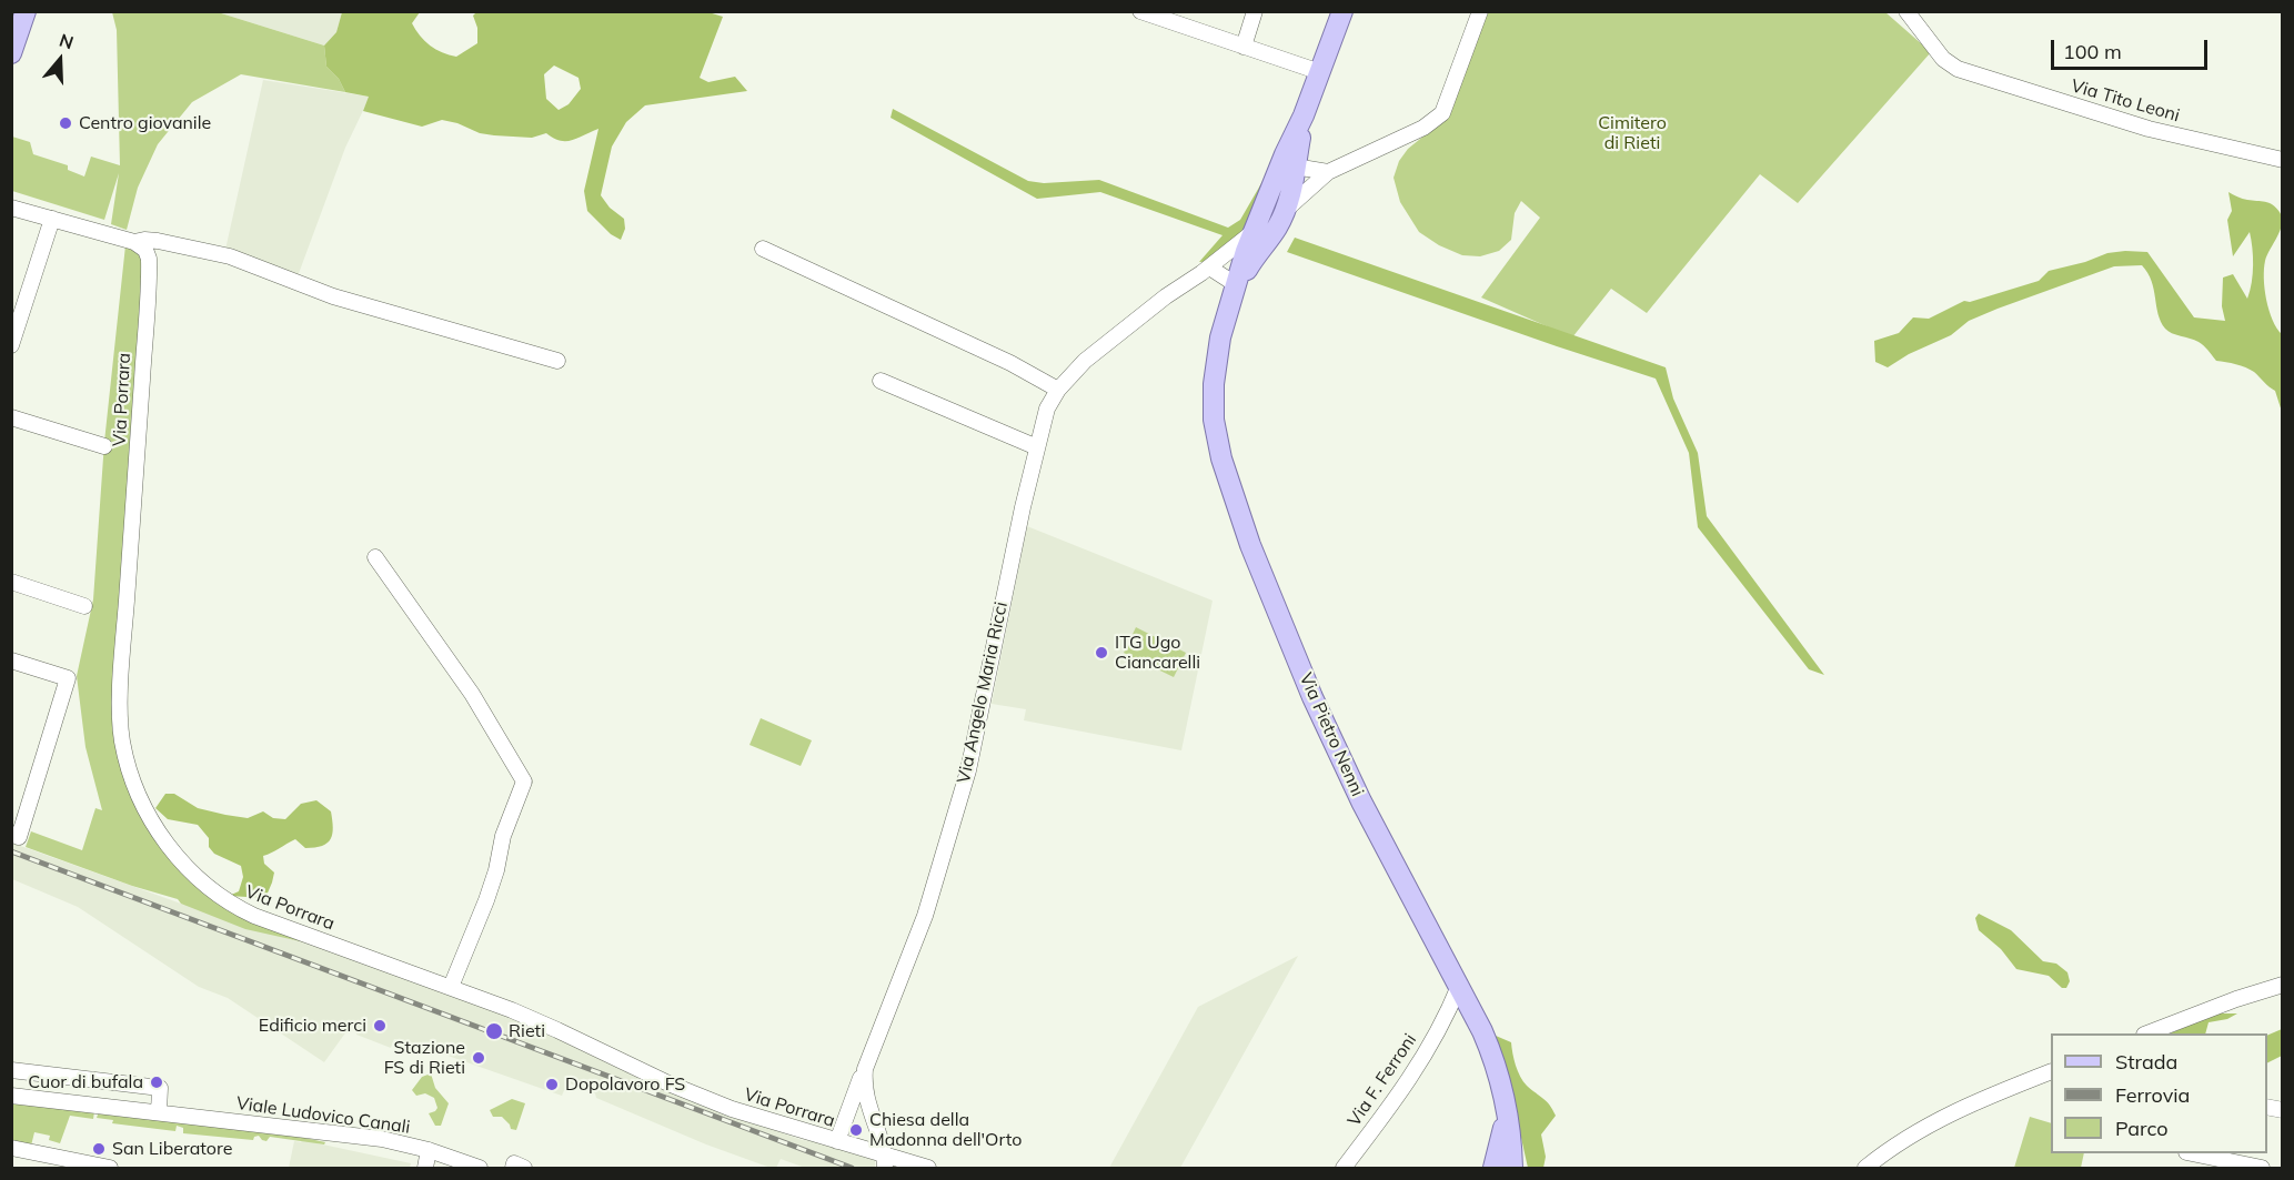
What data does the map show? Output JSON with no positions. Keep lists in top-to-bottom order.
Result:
{
  "streets": {
    "main road": ["Via Angelo Maria Ricci", "Via Pietro Nenni"],
    "street": [
      "Via Tito Leoni",
      "Via Porrara",
      "Via F. Ferroni",
      "Viale Ludovico Canali"
    ]
  },
  "crossings": [
    ["Via Porrara", "Via Angelo Maria Ricci"],
    ["Via Angelo Maria Ricci", "Via Pietro Nenni"],
    ["Via Pietro Nenni", "Via F. Ferroni"]
  ],
  "parks": ["Cimitero di Rieti"],
  "places": [
    "Centro giovanile",
    "ITG Ugo Ciancarelli",
    "Edificio merci",
    "Rieti",
    "Stazione FS di Rieti",
    "Cuor di bufala",
    "Dopolavoro FS",
    "Chiesa della Madonna dell'Orto",
    "San Liberatore"
  ],
  "legend": ["Strada", "Ferrovia", "Parco"],
  "scale_bar": "100 m",
  "north": "top"
}
